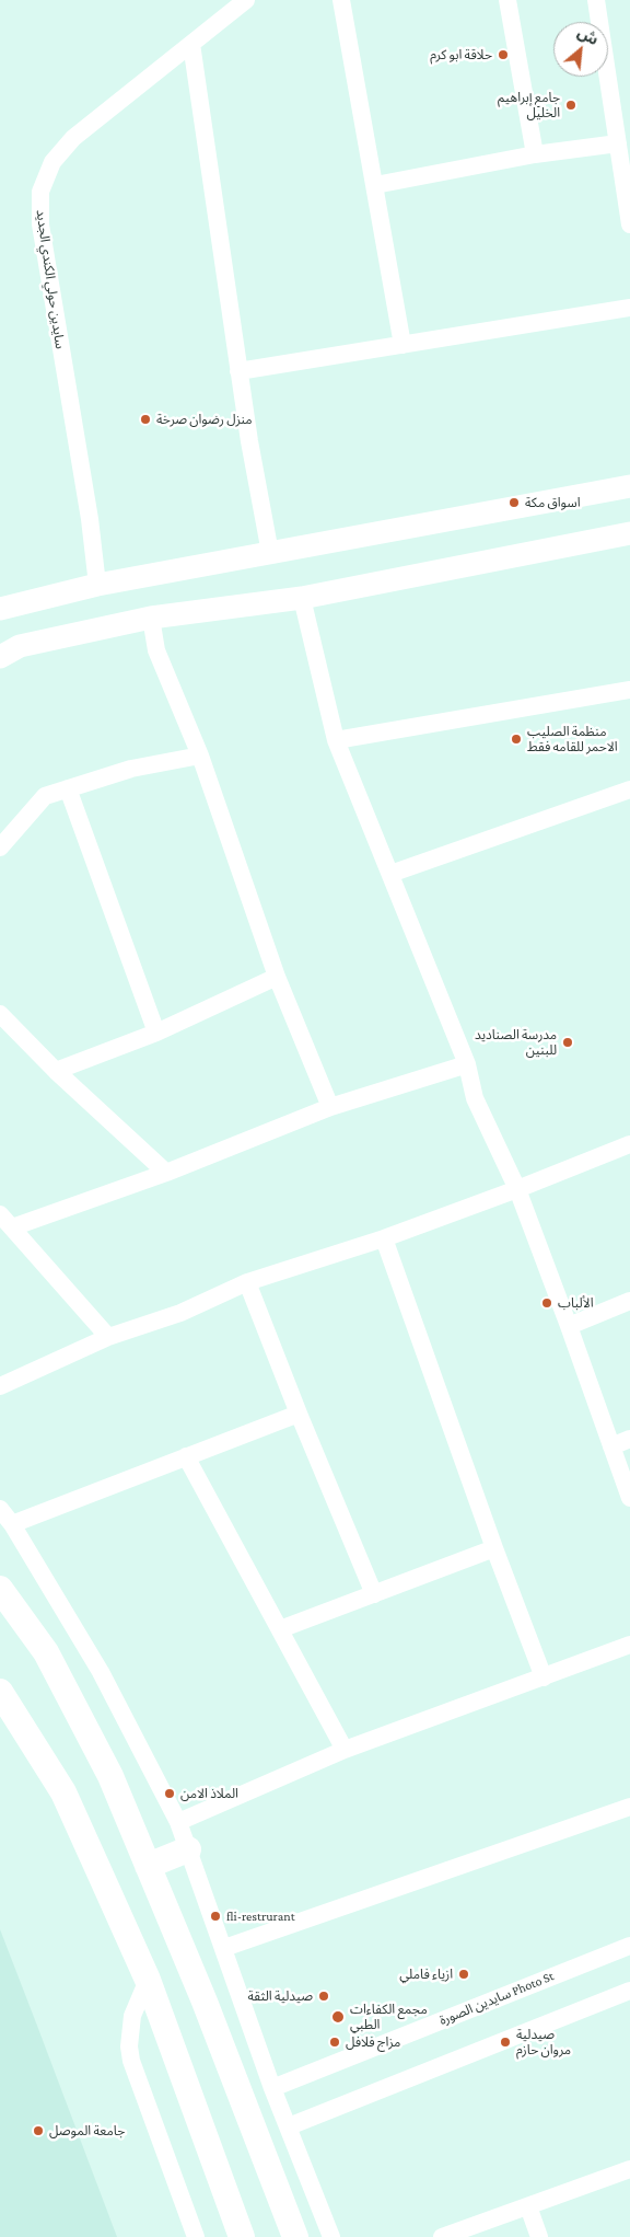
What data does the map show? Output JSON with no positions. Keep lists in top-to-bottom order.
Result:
{
  "streets": {
    "street": ["سايدين حولي الكندي الجديد", "سايدين الصورة Photo St"]
  },
  "places": [
    "حلاقة ابو كرم",
    "جامع إبراهيم الخليل",
    "منزل رضوان صرخة",
    "اسواق مكة",
    "منظمة الصليب الاحمر للقامه فقط",
    "مدرسة الصناديد للبنين",
    "الألباب",
    "الملاذ الامن",
    "fli-restrurant",
    "ازياء فاملي",
    "صيدلية الثقة",
    "مجمع الكفاءات الطبي",
    "مزاج فلافل",
    "صيدلية مروان حازم",
    "جامعة الموصل"
  ],
  "north": "top right"
}
